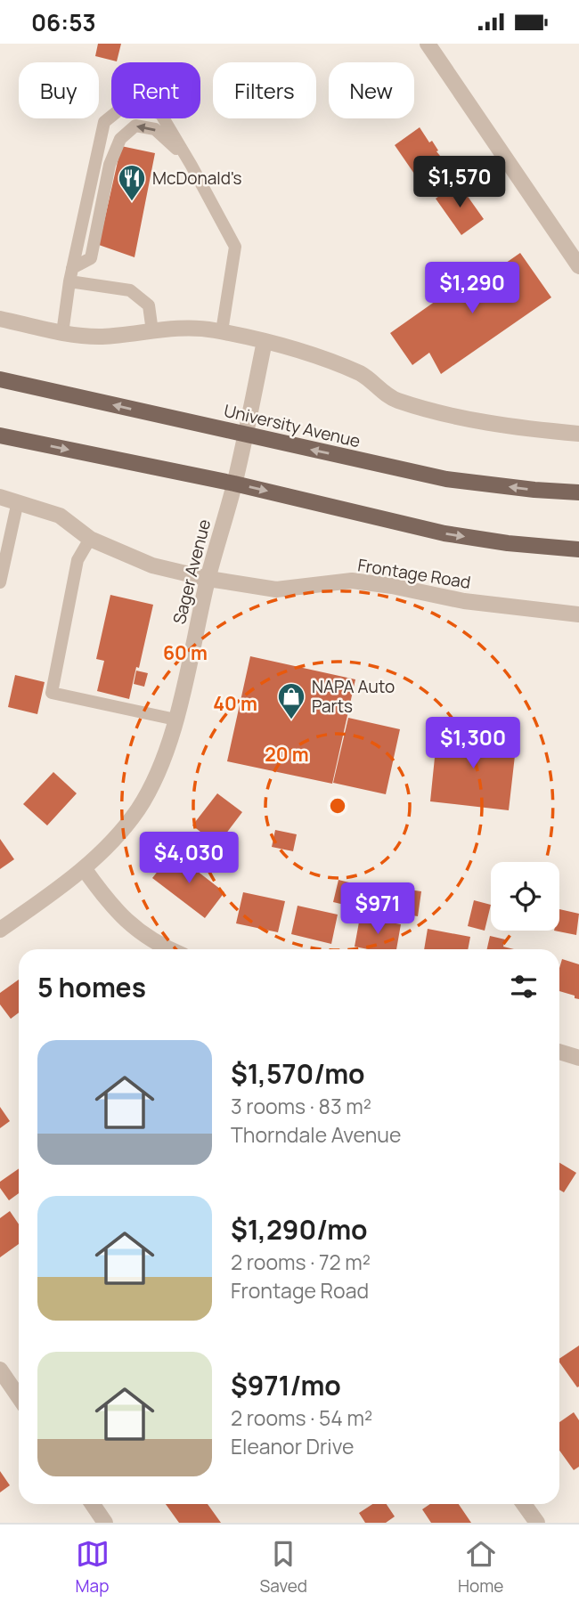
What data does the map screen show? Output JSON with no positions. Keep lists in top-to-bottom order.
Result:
{
  "streets": {
    "main road": ["University Avenue"],
    "street": ["Sager Avenue", "Frontage Road"]
  },
  "crossings": [
    ["University Avenue", "Sager Avenue"],
    ["Sager Avenue", "Frontage Road"]
  ],
  "places": {
    "restaurant": ["McDonald's"],
    "shop": ["NAPA Auto Parts"]
  },
  "page": {
    "status": "06:53",
    "chip": [
      "Buy",
      "Rent",
      "Filters",
      "New"
    ],
    "price": [
      "$1,570",
      "$1,290",
      "$1,300",
      "$4,030",
      "$971"
    ],
    "heading": "5 homes",
    "list": [
      {
        "name": "$1,570/mo",
        "note": "3 rooms · 83 m² · Thorndale Avenue"
      },
      {
        "name": "$1,290/mo",
        "note": "2 rooms · 72 m² · Frontage Road"
      },
      {
        "name": "$971/mo",
        "note": "2 rooms · 54 m² · Eleanor Drive"
      }
    ],
    "tabs": ["Map", "Saved", "Home"]
  },
  "rings": ["60 m", "40 m", "20 m"]
}
